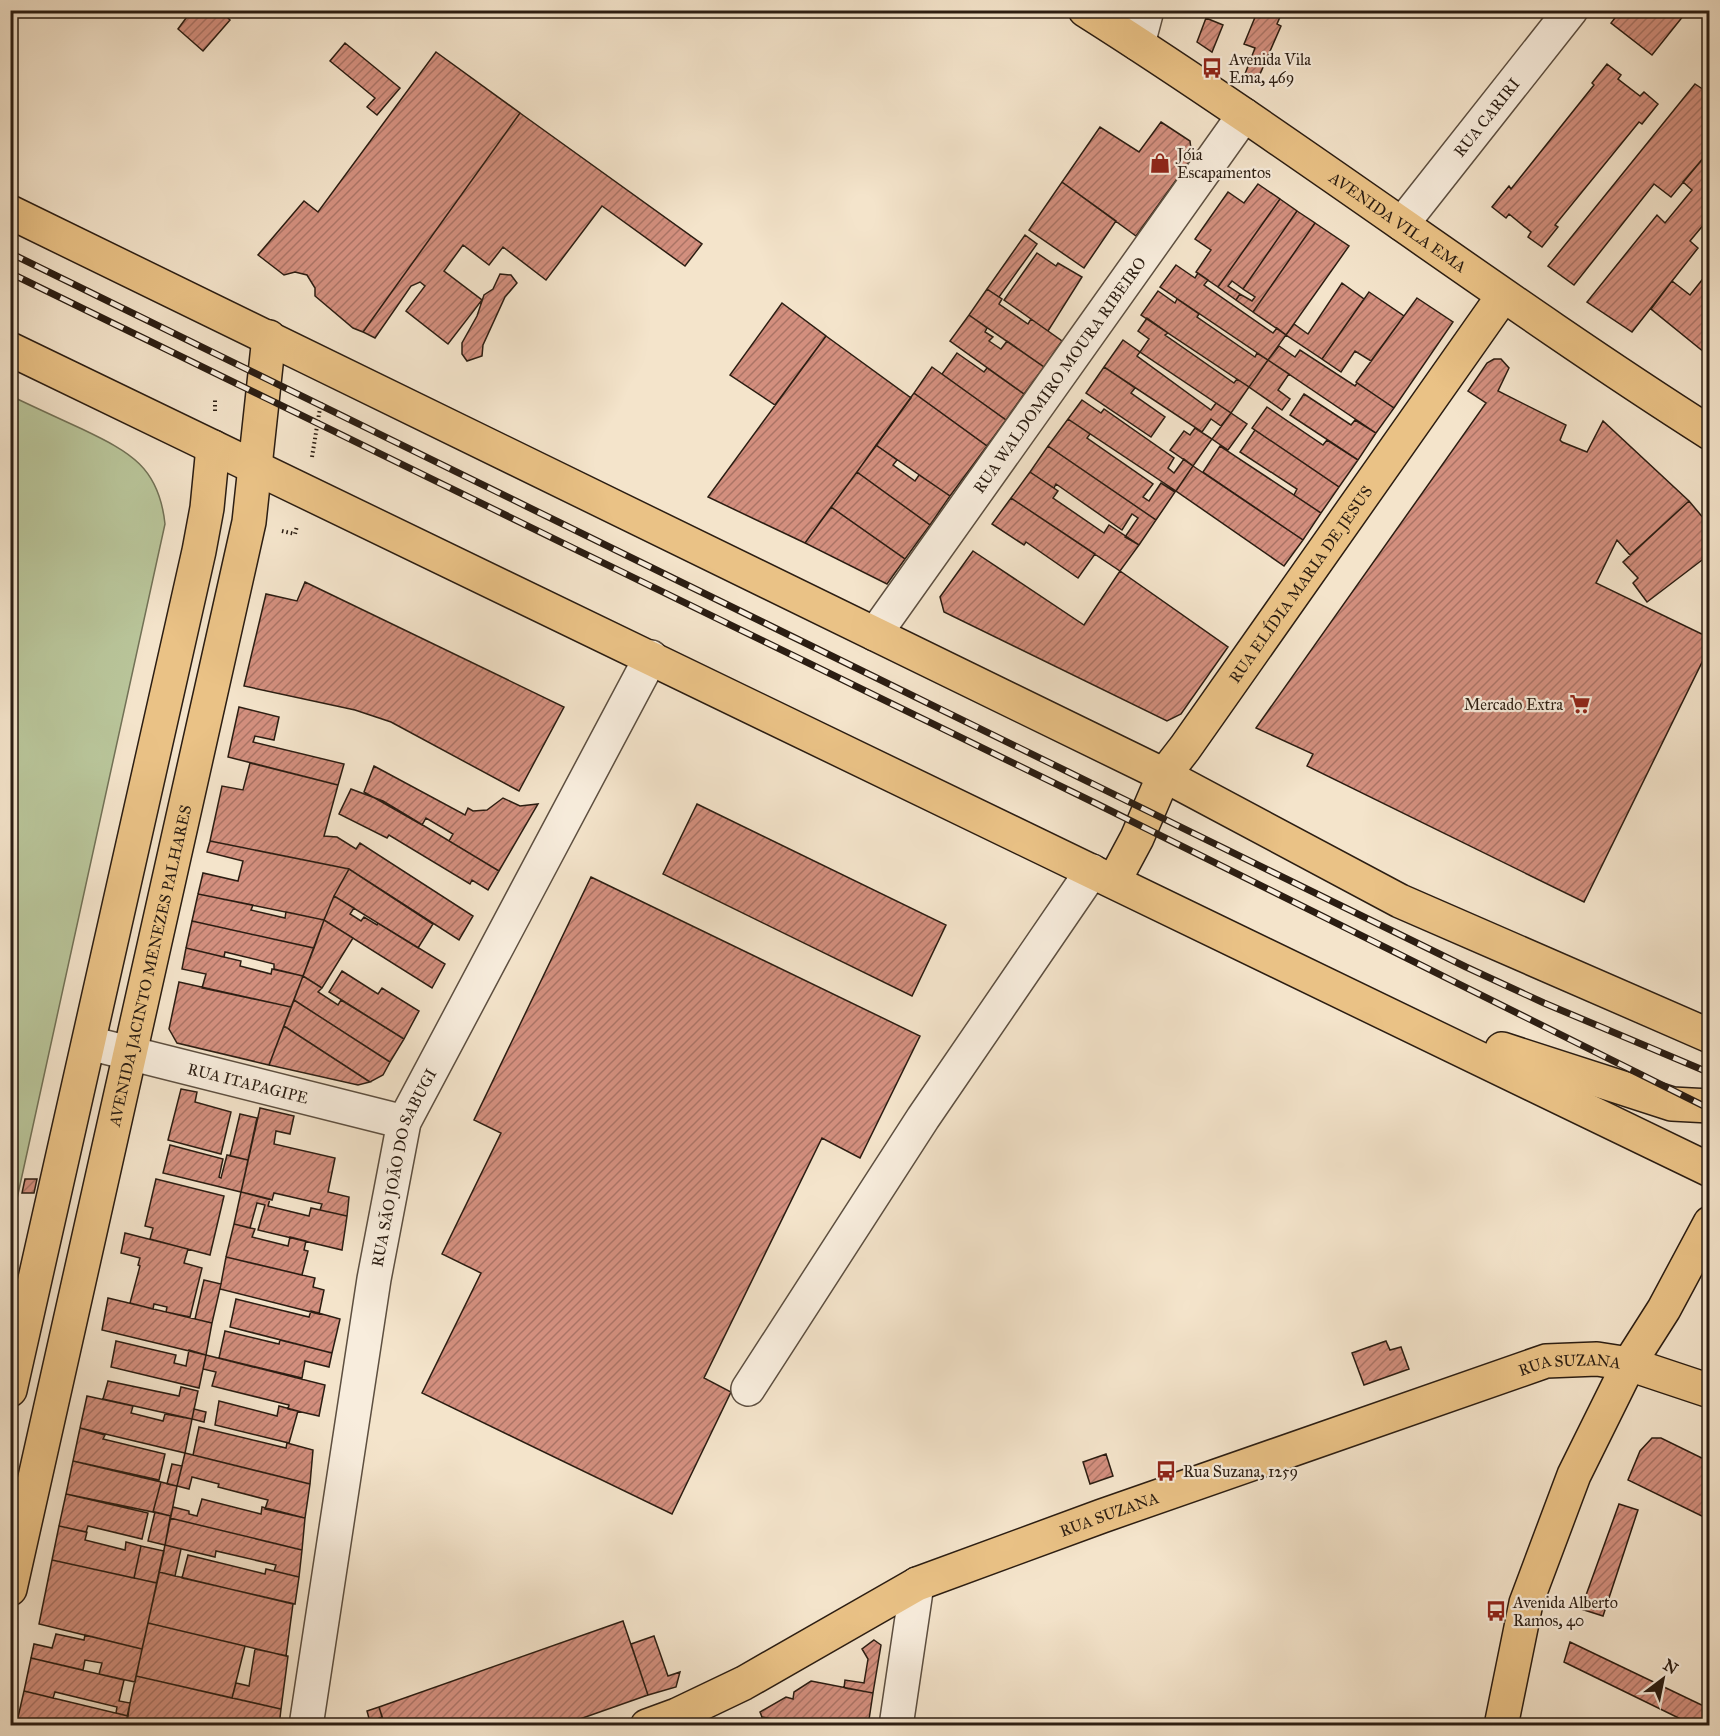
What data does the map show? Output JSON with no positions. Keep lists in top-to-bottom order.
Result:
{
  "streets": {
    "main road": [
      "AVENIDA VILA EMA",
      "RUA ELÍDIA MARIA DE JESUS",
      "AVENIDA JACINTO MENEZES PALHARES",
      "RUA SUZANA"
    ],
    "street": [
      "RUA CARIRI",
      "RUA WALDOMIRO MOURA RIBEIRO",
      "RUA ITAPAGIPE",
      "RUA SÃO JOÃO DO SABUGI"
    ]
  },
  "crossings": [
    ["RUA CARIRI", "AVENIDA VILA EMA"],
    ["AVENIDA VILA EMA", "RUA WALDOMIRO MOURA RIBEIRO"],
    ["AVENIDA VILA EMA", "RUA ELÍDIA MARIA DE JESUS"],
    ["AVENIDA JACINTO MENEZES PALHARES", "RUA ITAPAGIPE"],
    ["RUA ITAPAGIPE", "RUA SÃO JOÃO DO SABUGI"]
  ],
  "places": {
    "bus stop": ["Avenida Vila Ema, 469", "Rua Suzana, 1259", "Avenida Alberto Ramos, 40"],
    "shop": ["Jóia Escapamentos"],
    "supermarket": ["Mercado Extra"]
  },
  "north": "top right"
}
